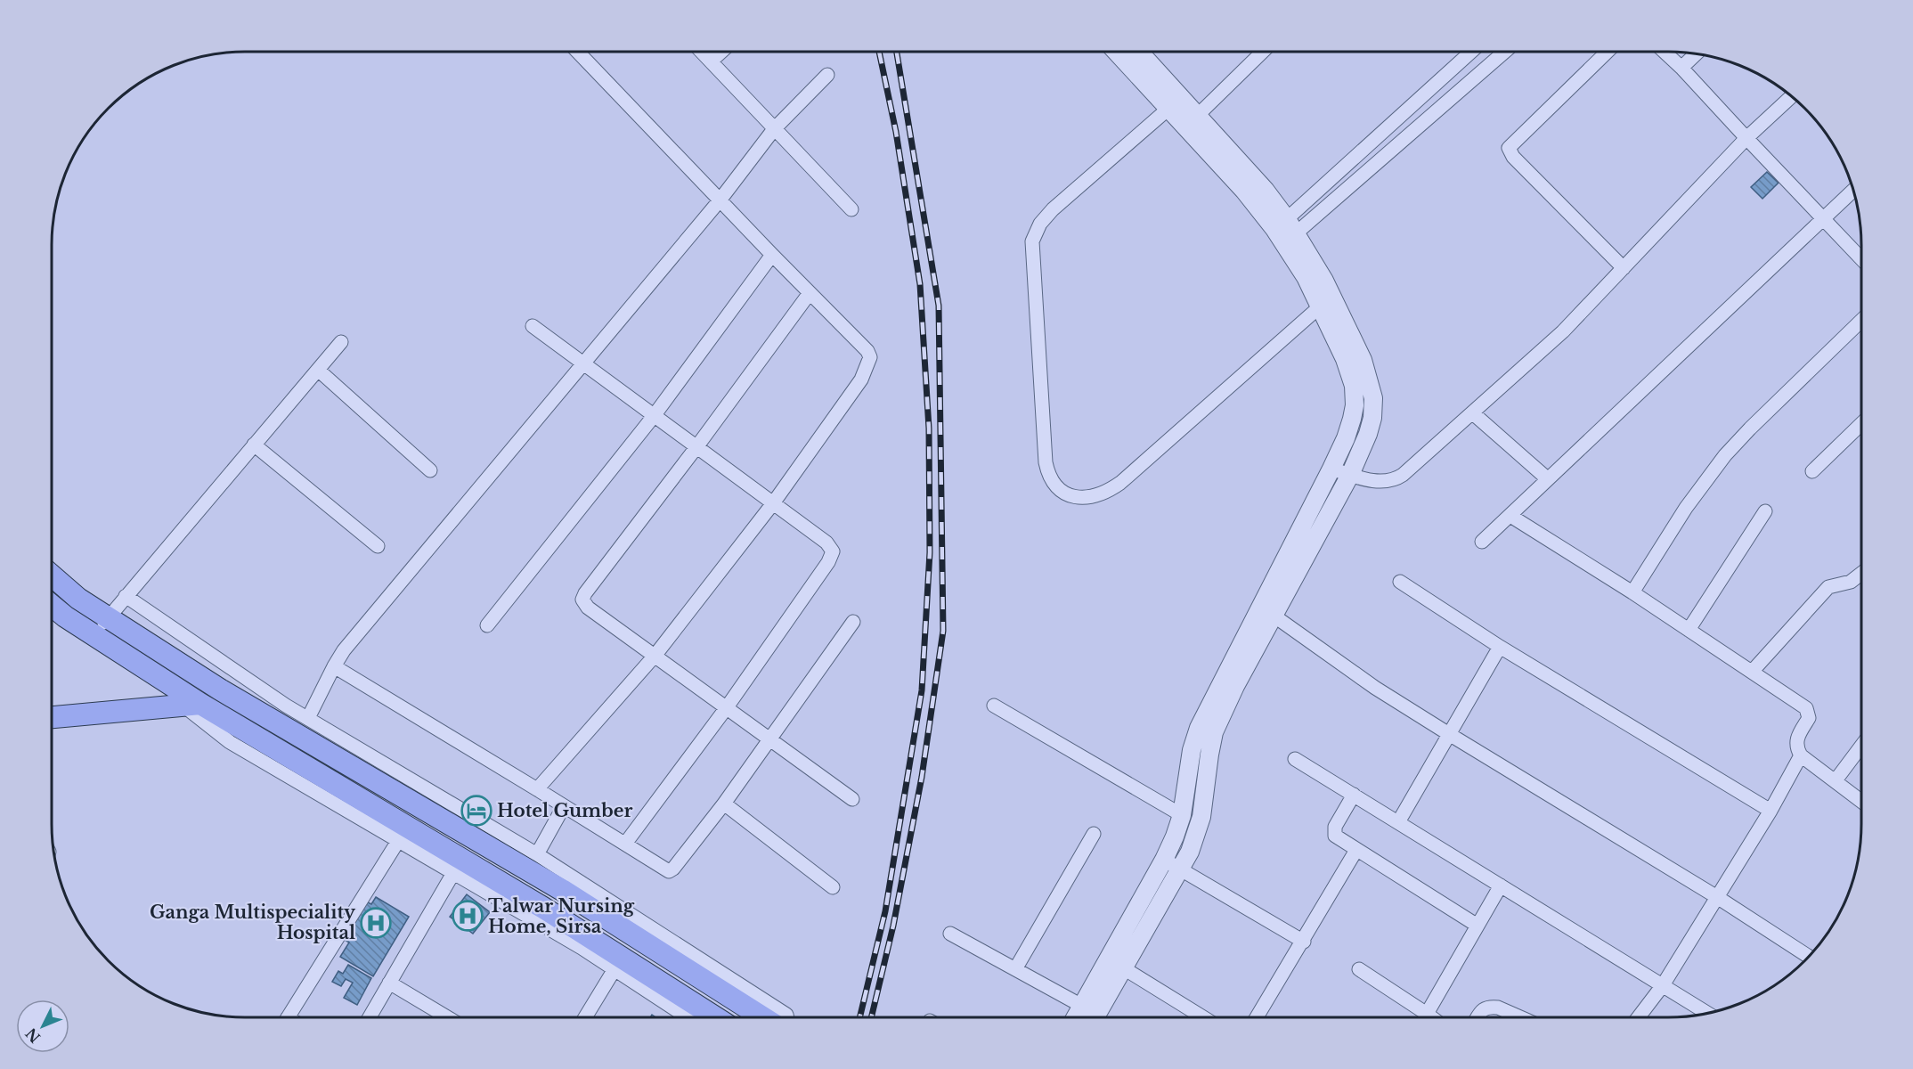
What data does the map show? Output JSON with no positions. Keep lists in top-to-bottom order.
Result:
{
  "places": {
    "hotel": ["Hotel Gumber"],
    "hospital": ["Talwar Nursing Home, Sirsa", "Ganga Multispeciality Hospital"]
  },
  "north": "bottom left"
}
